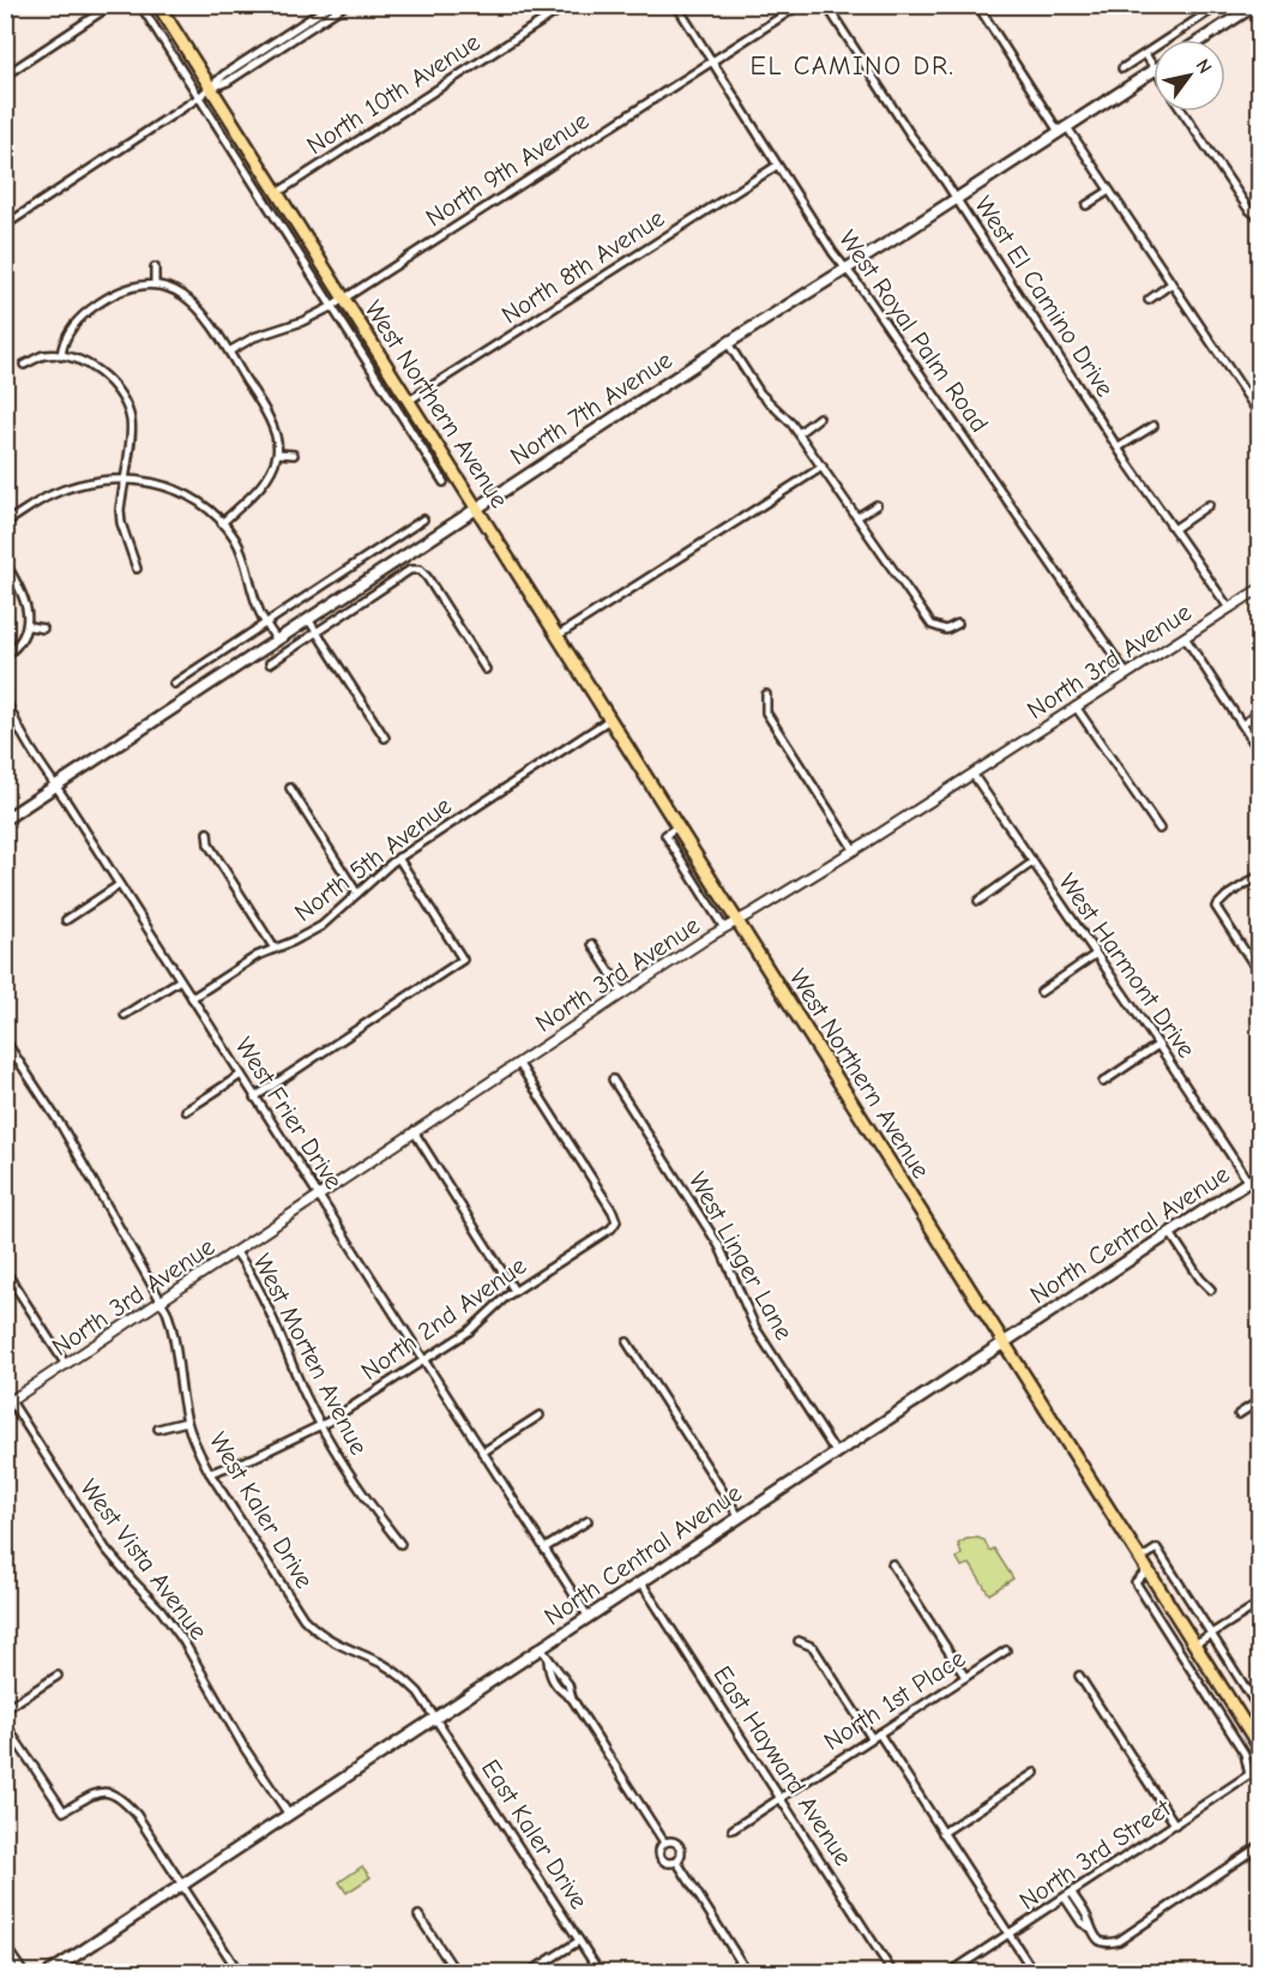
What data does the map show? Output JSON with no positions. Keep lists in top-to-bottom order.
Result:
{
  "streets": {
    "main road": ["West Northern Avenue", "North 7th Avenue", "North Central Avenue"],
    "street": [
      "North 10th Avenue",
      "North 9th Avenue",
      "North 8th Avenue",
      "West El Camino Drive",
      "West Royal Palm Road",
      "North 3rd Avenue",
      "North 5th Avenue",
      "West Harmont Drive",
      "West Frier Drive",
      "West Linger Lane",
      "North 2nd Avenue",
      "West Morten Avenue",
      "West Kaler Drive",
      "West Vista Avenue",
      "North 1st Place",
      "East Hayward Avenue",
      "East Kaler Drive",
      "North 3rd Street"
    ]
  },
  "crossings": [
    ["North 10th Avenue", "West Northern Avenue"],
    ["North 9th Avenue", "West Royal Palm Road"],
    ["North 9th Avenue", "West Northern Avenue"],
    ["North 8th Avenue", "West Royal Palm Road"],
    ["North 8th Avenue", "West Northern Avenue"],
    ["West El Camino Drive", "North 7th Avenue"],
    ["West El Camino Drive", "North 3rd Avenue"],
    ["West Royal Palm Road", "North 7th Avenue"],
    ["West Royal Palm Road", "North 3rd Avenue"],
    ["West Northern Avenue", "North 7th Avenue"],
    ["West Northern Avenue", "North 3rd Avenue"],
    ["West Northern Avenue", "North 5th Avenue"],
    ["West Northern Avenue", "North Central Avenue"],
    ["North 7th Avenue", "West Frier Drive"],
    ["North 3rd Avenue", "West Harmont Drive"],
    ["North 3rd Avenue", "West Frier Drive"],
    ["North 3rd Avenue", "North 2nd Avenue"],
    ["North 3rd Avenue", "West Morten Avenue"],
    ["North 3rd Avenue", "West Kaler Drive"],
    ["North 3rd Avenue", "West Vista Avenue"],
    ["North 5th Avenue", "West Frier Drive"],
    ["West Harmont Drive", "North Central Avenue"],
    ["West Frier Drive", "North Central Avenue"],
    ["West Frier Drive", "North 2nd Avenue"],
    ["North Central Avenue", "West Linger Lane"],
    ["North Central Avenue", "West Kaler Drive"],
    ["North Central Avenue", "West Vista Avenue"],
    ["North Central Avenue", "East Hayward Avenue"],
    ["North Central Avenue", "East Kaler Drive"],
    ["North 2nd Avenue", "West Morten Avenue"],
    ["North 2nd Avenue", "West Kaler Drive"],
    ["West Kaler Drive", "East Kaler Drive"],
    ["North 1st Place", "East Hayward Avenue"]
  ],
  "districts": ["EL CAMINO DR."],
  "north": "top right"
}
